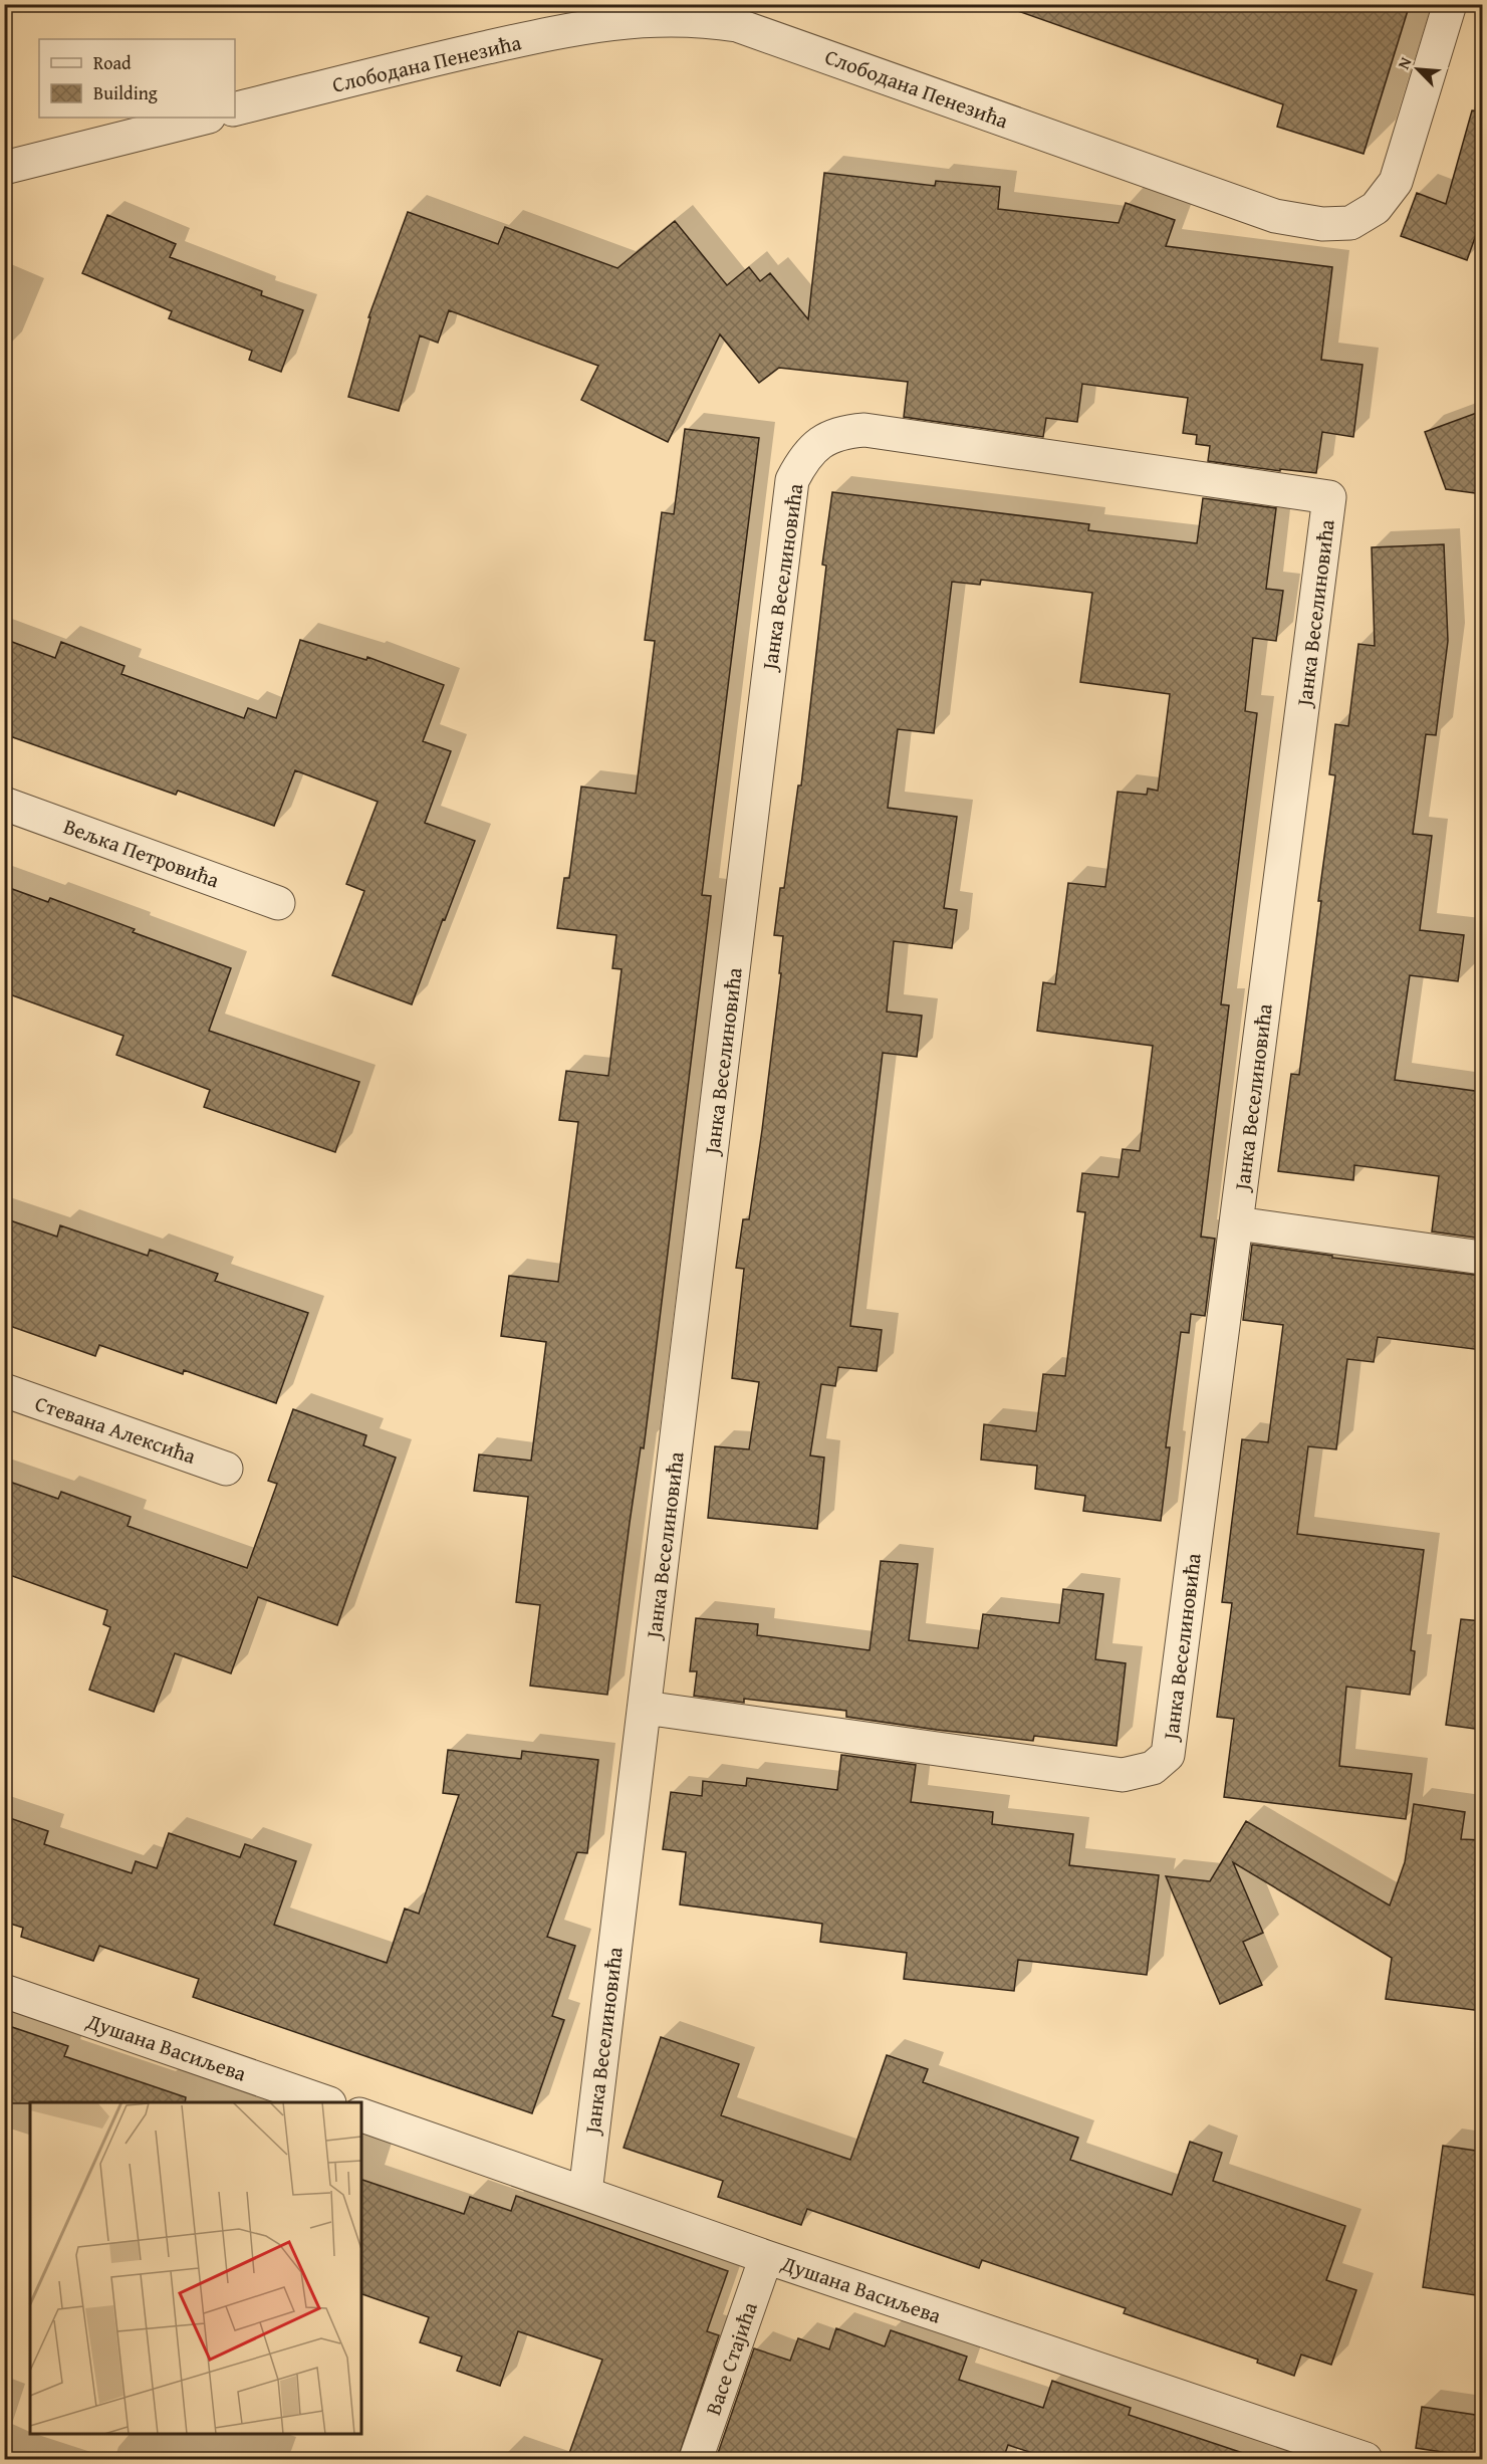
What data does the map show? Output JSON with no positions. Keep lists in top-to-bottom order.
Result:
{
  "streets": {
    "street": [
      "Слободана Пенезића",
      "Јанка Веселиновића",
      "Вељка Петровића",
      "Стевана Алексића",
      "Душана Васиљева",
      "Васе Стајића"
    ]
  },
  "crossings": [
    ["Јанка Веселиновића", "Душана Васиљева"],
    ["Душана Васиљева", "Васе Стајића"]
  ],
  "legend": ["Road", "Building"],
  "north": "top left"
}
